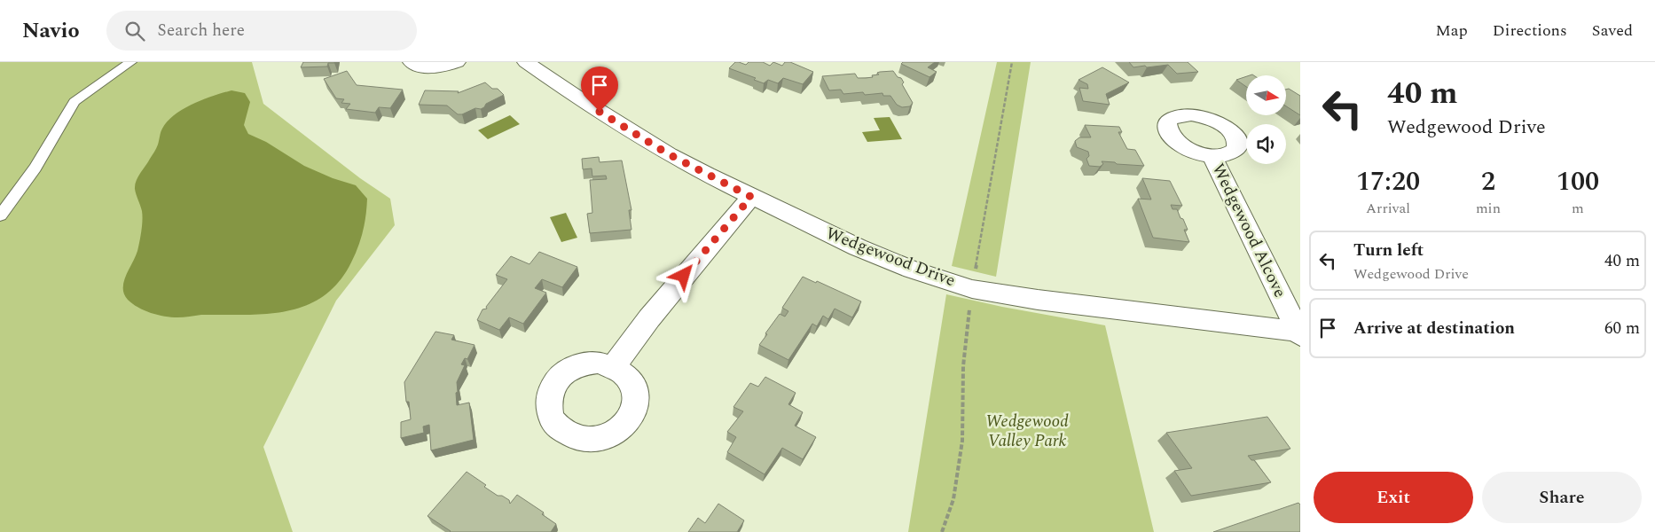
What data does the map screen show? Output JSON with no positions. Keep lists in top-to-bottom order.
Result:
{
  "streets": {
    "street": ["Wedgewood Alcove", "Wedgewood Drive"]
  },
  "crossings": [
    ["Wedgewood Alcove", "Wedgewood Drive"]
  ],
  "parks": ["Wedgewood Valley Park"],
  "north": "right",
  "page": {
    "header": "Navio",
    "search": "Search here",
    "nav": ["Map", "Directions", "Saved"],
    "turn": ["40 m", "Wedgewood Drive"],
    "eta": [
      "17:20",
      "Arrival",
      "2",
      "min",
      "100",
      "m"
    ],
    "list": [
      {
        "name": "Turn left",
        "note": "Wedgewood Drive",
        "value": "40 m"
      },
      {
        "name": "Arrive at destination",
        "value": "60 m"
      }
    ],
    "buttons": ["Exit", "Share"]
  }
}
